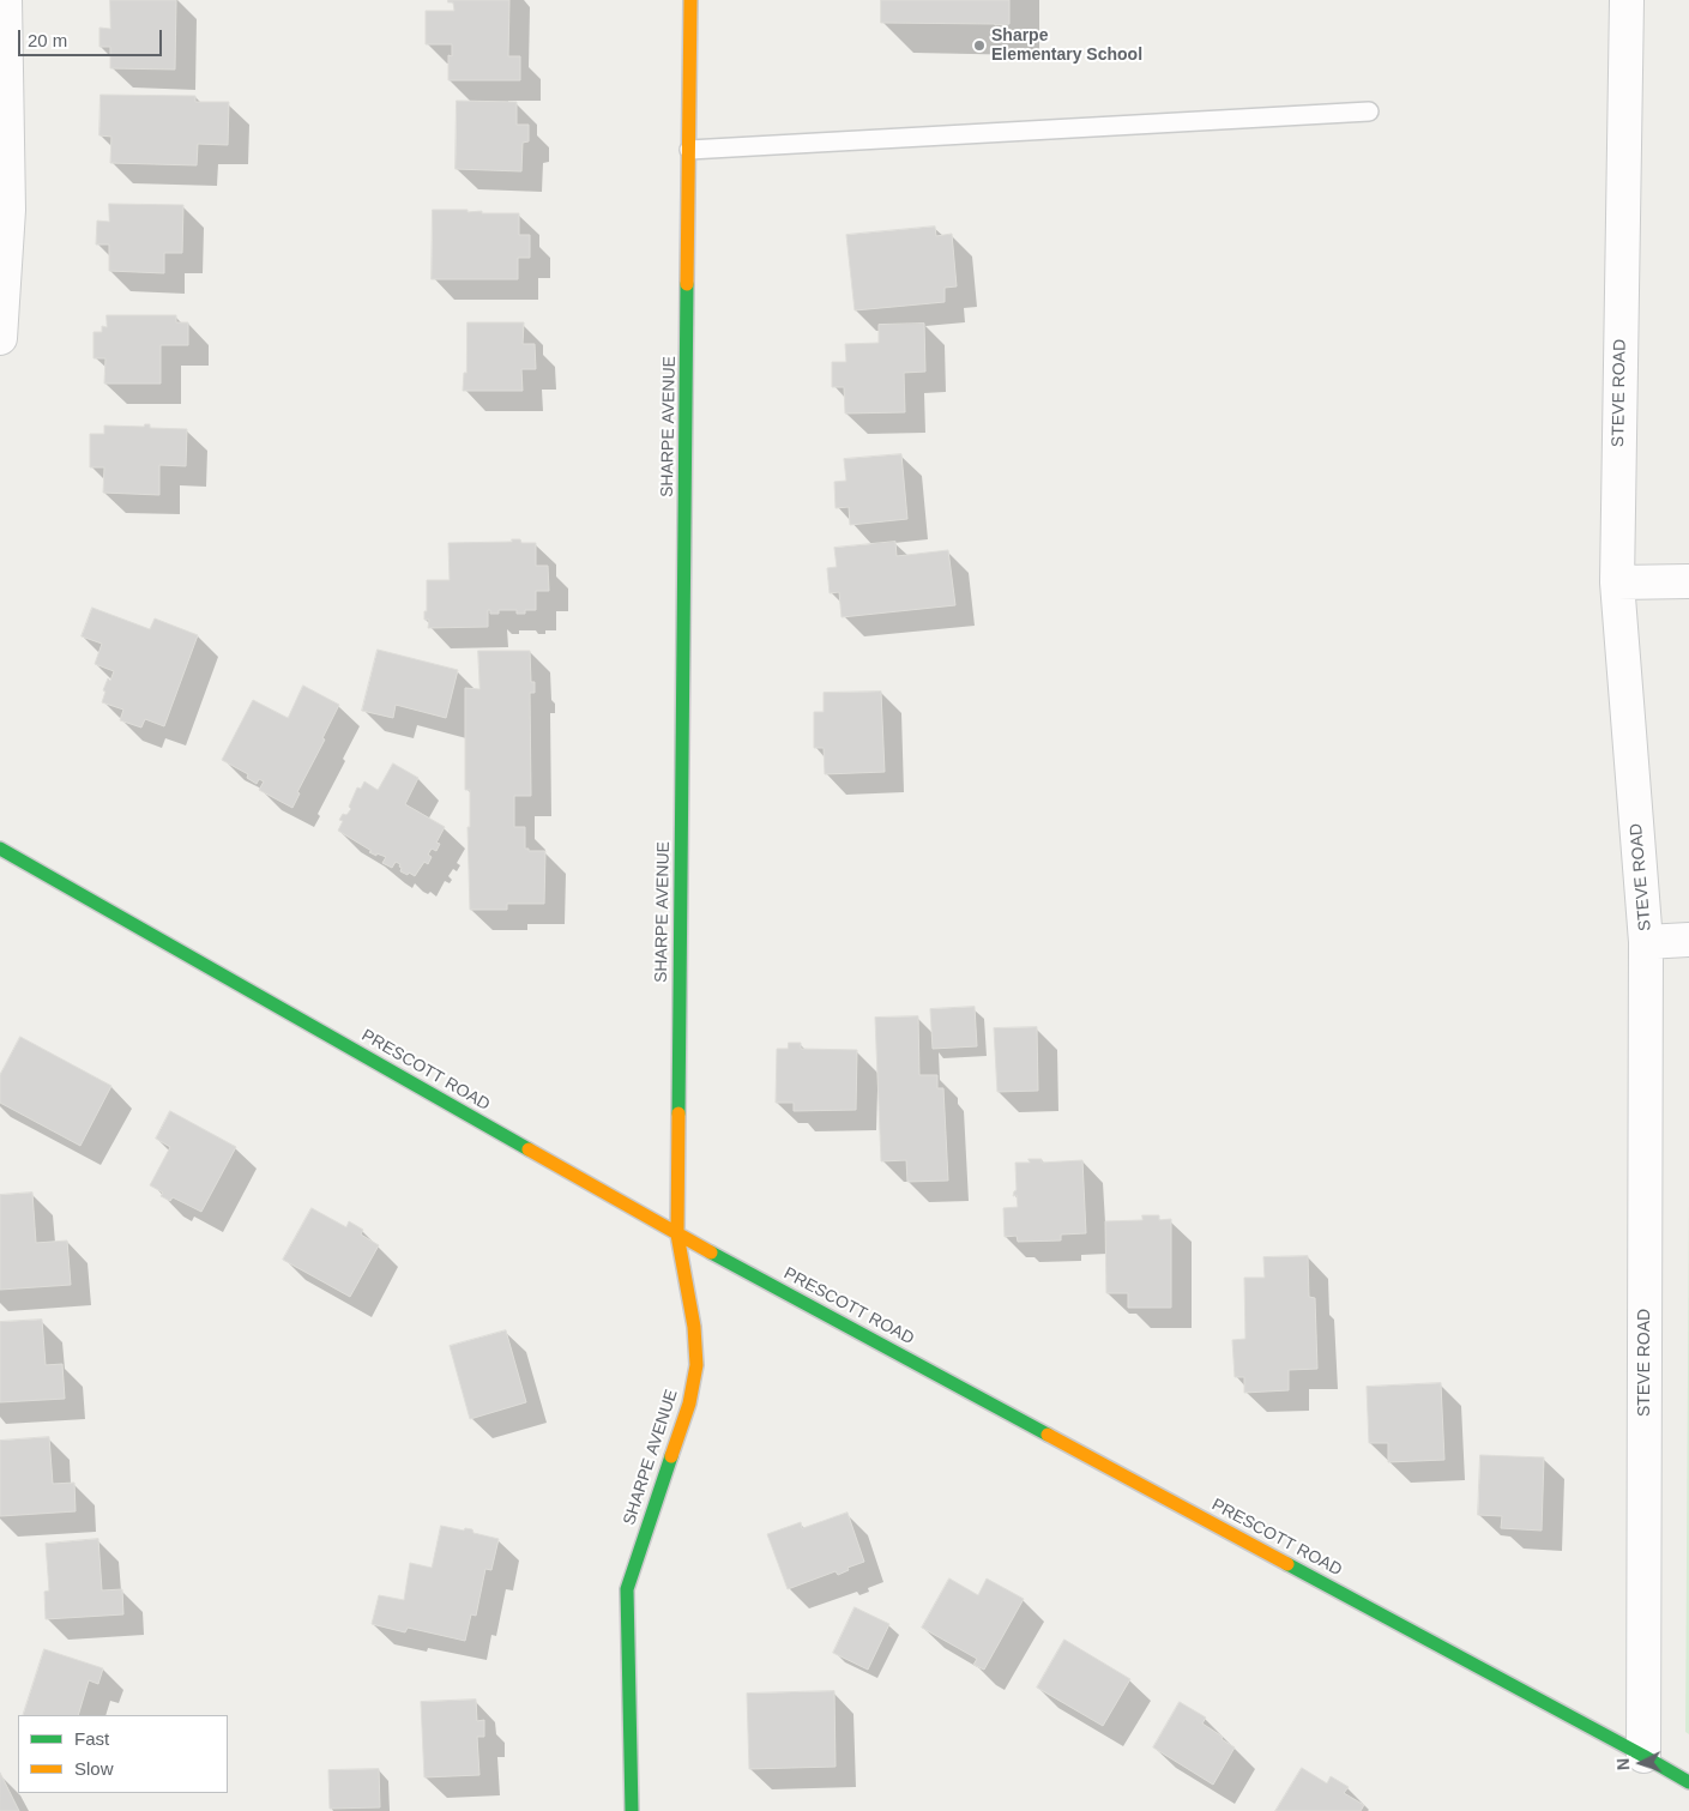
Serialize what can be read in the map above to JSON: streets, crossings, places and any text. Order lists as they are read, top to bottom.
{
  "streets": {
    "main road": ["SHARPE AVENUE", "PRESCOTT ROAD"],
    "street": ["STEVE ROAD"]
  },
  "crossings": [
    ["STEVE ROAD", "PRESCOTT ROAD"],
    ["SHARPE AVENUE", "PRESCOTT ROAD"]
  ],
  "places": ["Sharpe Elementary School"],
  "legend": ["Fast", "Slow"],
  "scale_bar": "20 m",
  "north": "left"
}
